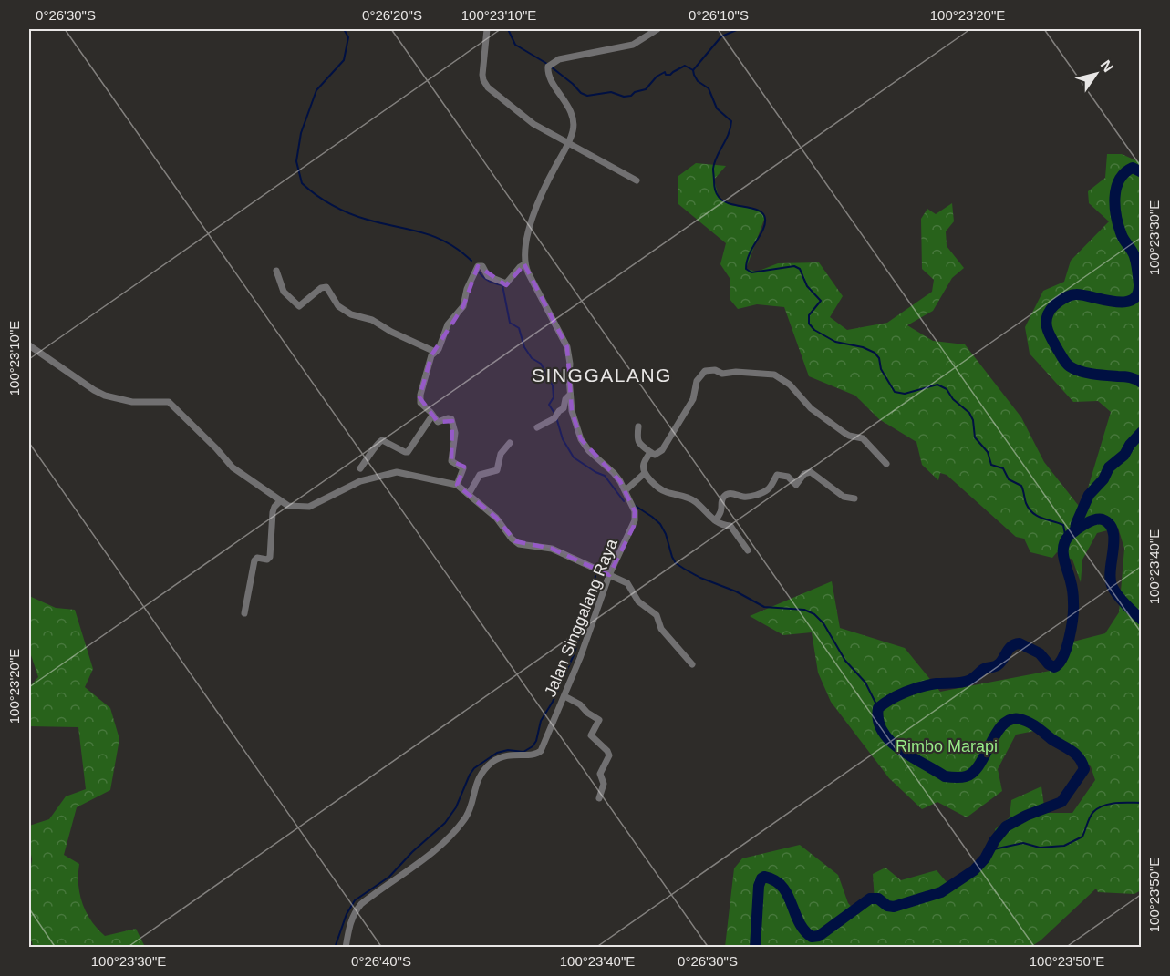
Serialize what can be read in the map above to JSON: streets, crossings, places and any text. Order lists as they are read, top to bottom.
{
  "streets": {
    "street": ["Jalan Singgalang Raya"]
  },
  "districts": ["SINGGALANG"],
  "parks": ["Rimbo Marapi"],
  "north": "top right",
  "coordinates": [
    "0°26'30\"S",
    "0°26'20\"S",
    "100°23'10\"E",
    "0°26'10\"S",
    "100°23'20\"E",
    "100°23'30\"E",
    "100°23'40\"E",
    "100°23'50\"E",
    "0°26'40\"S"
  ]
}
